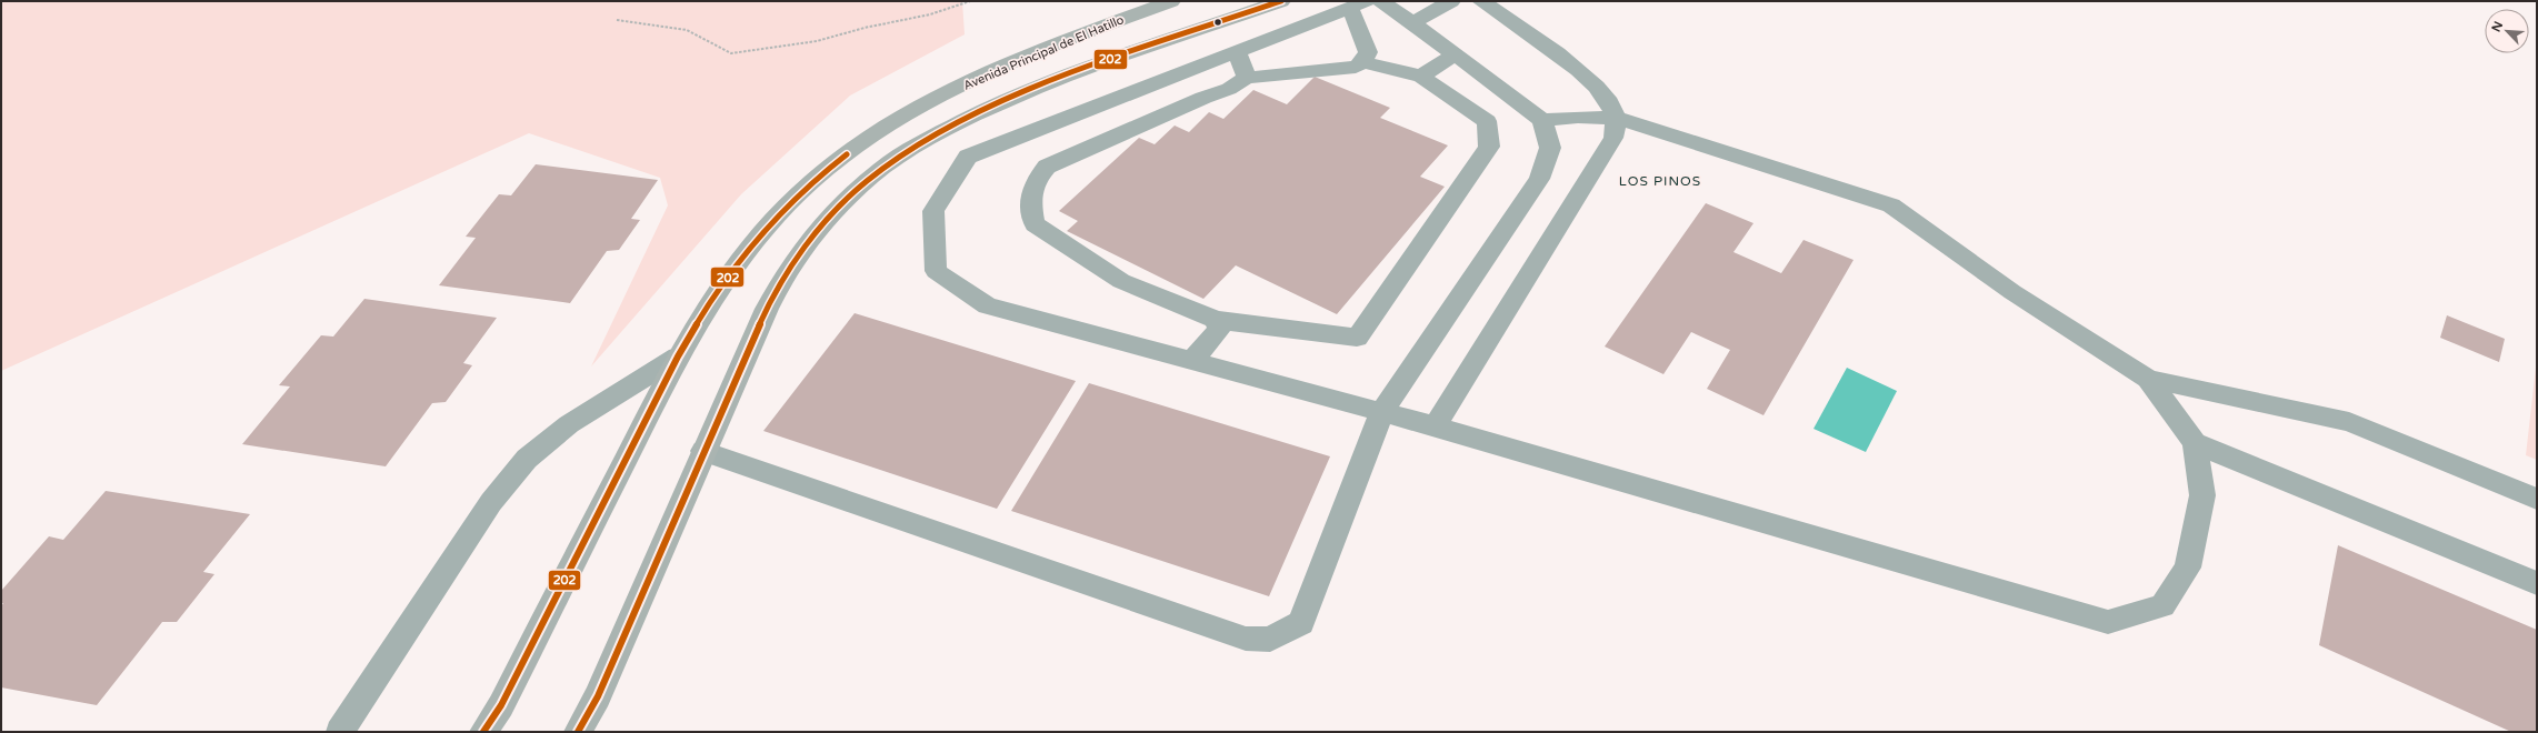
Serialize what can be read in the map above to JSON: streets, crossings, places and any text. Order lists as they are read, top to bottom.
{
  "streets": {
    "main road": ["Avenida Principal de El Hatillo"]
  },
  "districts": ["LOS PINOS"],
  "lines": ["transit line 202"],
  "north": "top left"
}
